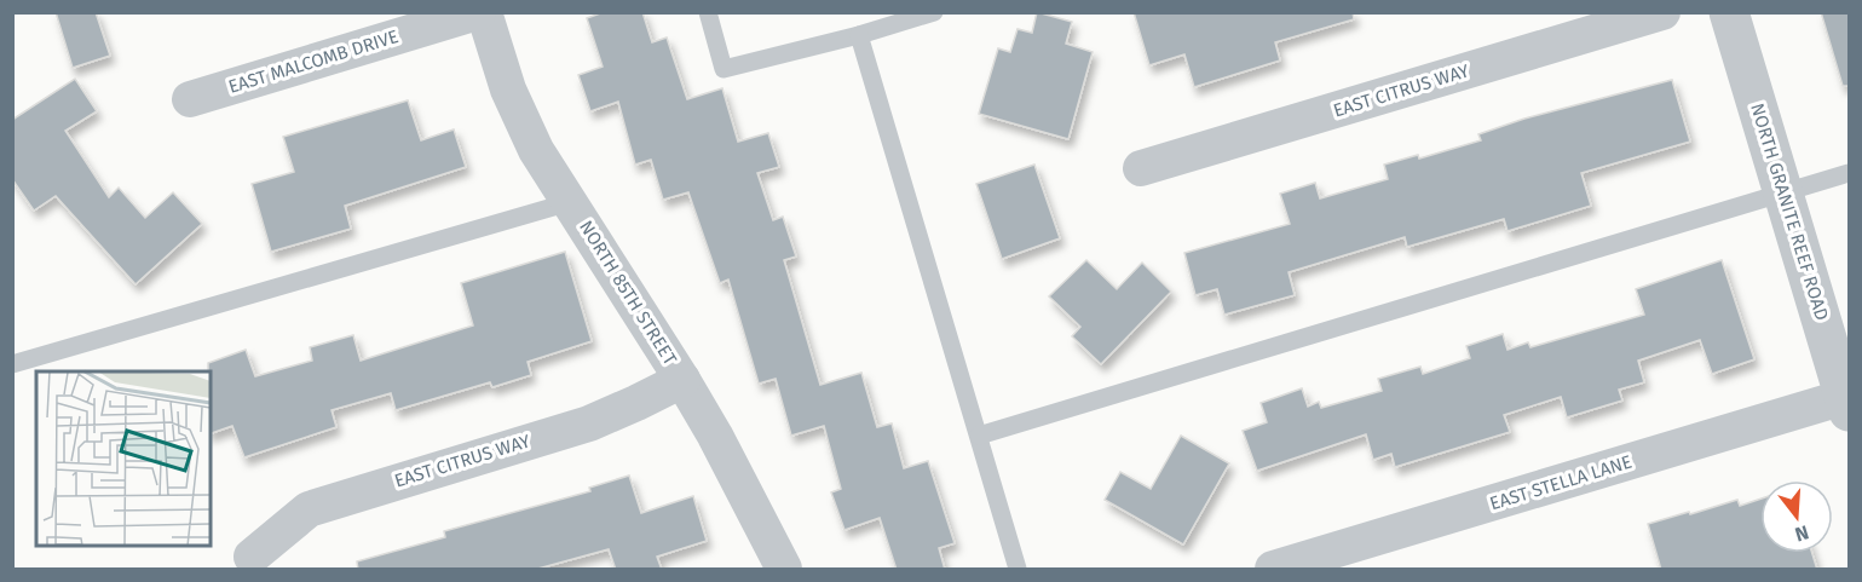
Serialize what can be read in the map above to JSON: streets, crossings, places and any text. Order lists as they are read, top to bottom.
{
  "streets": {
    "street": [
      "EAST MALCOMB DRIVE",
      "EAST CITRUS WAY",
      "NORTH GRANITE REEF ROAD",
      "NORTH 85TH STREET",
      "EAST STELLA LANE"
    ]
  },
  "crossings": [
    ["EAST CITRUS WAY", "NORTH 85TH STREET"],
    ["NORTH GRANITE REEF ROAD", "EAST STELLA LANE"]
  ],
  "north": "bottom"
}
